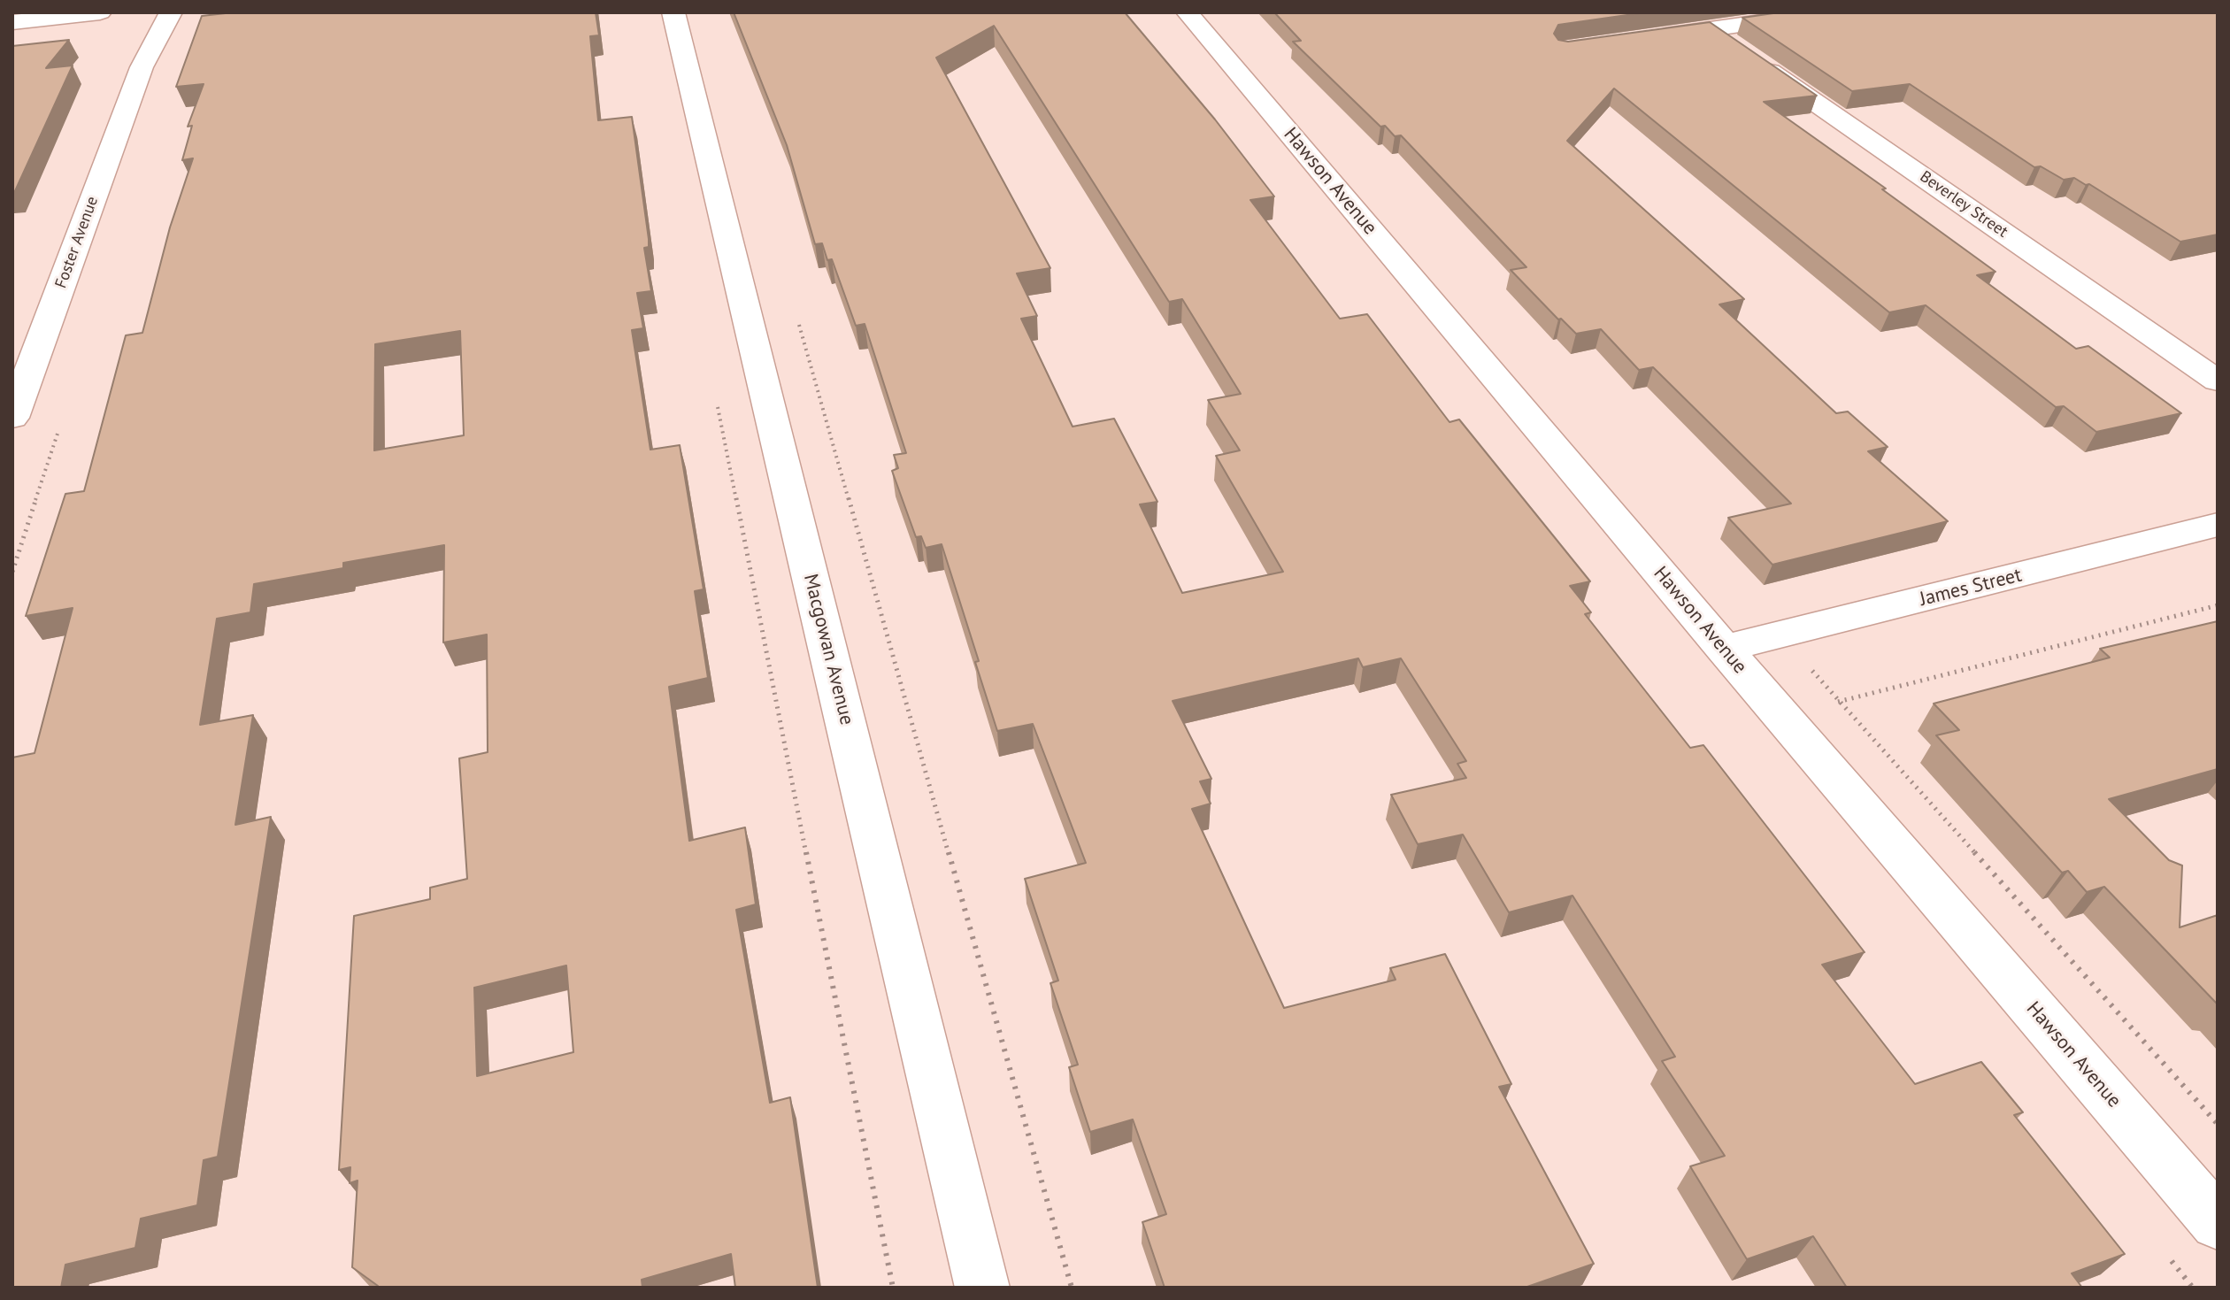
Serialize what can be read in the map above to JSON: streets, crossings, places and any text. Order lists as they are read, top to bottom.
{
  "streets": {
    "street": [
      "Hawson Avenue",
      "Beverley Street",
      "Foster Avenue",
      "James Street",
      "Macgowan Avenue"
    ]
  },
  "crossings": [
    ["Hawson Avenue", "James Street"]
  ]
}
